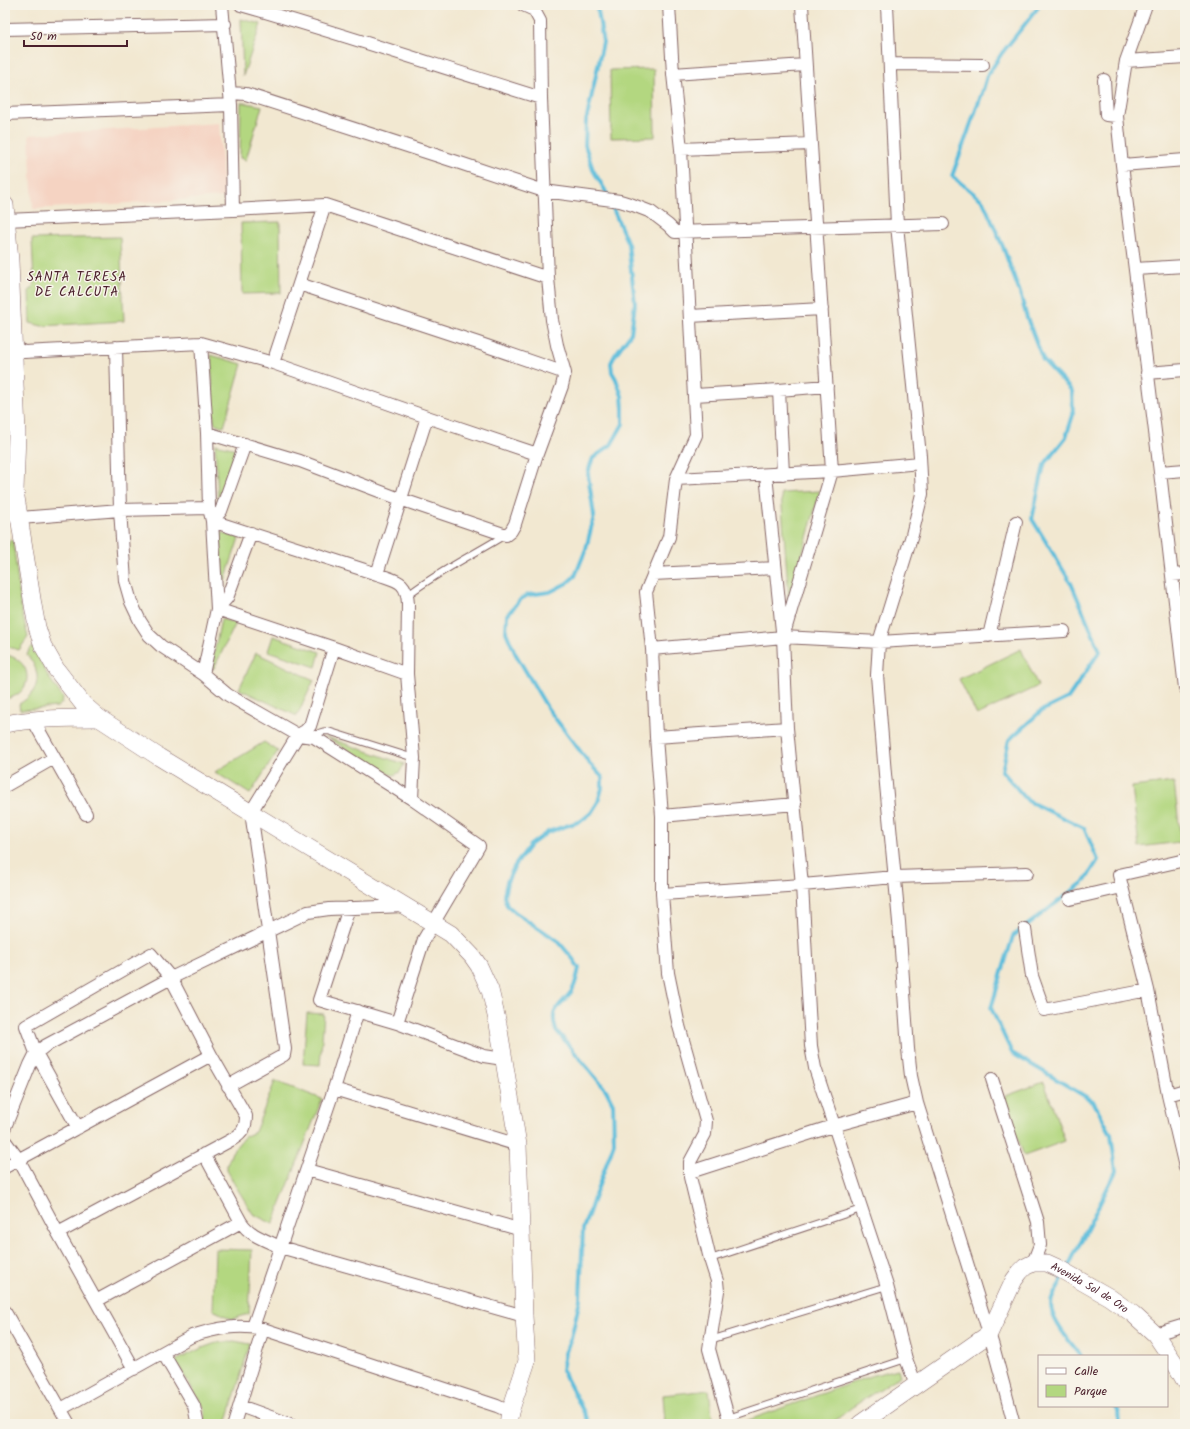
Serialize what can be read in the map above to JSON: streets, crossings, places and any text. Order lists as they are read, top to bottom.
{
  "streets": {
    "street": ["Avenida Sol de Oro"]
  },
  "districts": ["SANTA TERESA DE CALCUTA"],
  "legend": ["Calle", "Parque"],
  "scale_bar": "50 m"
}
